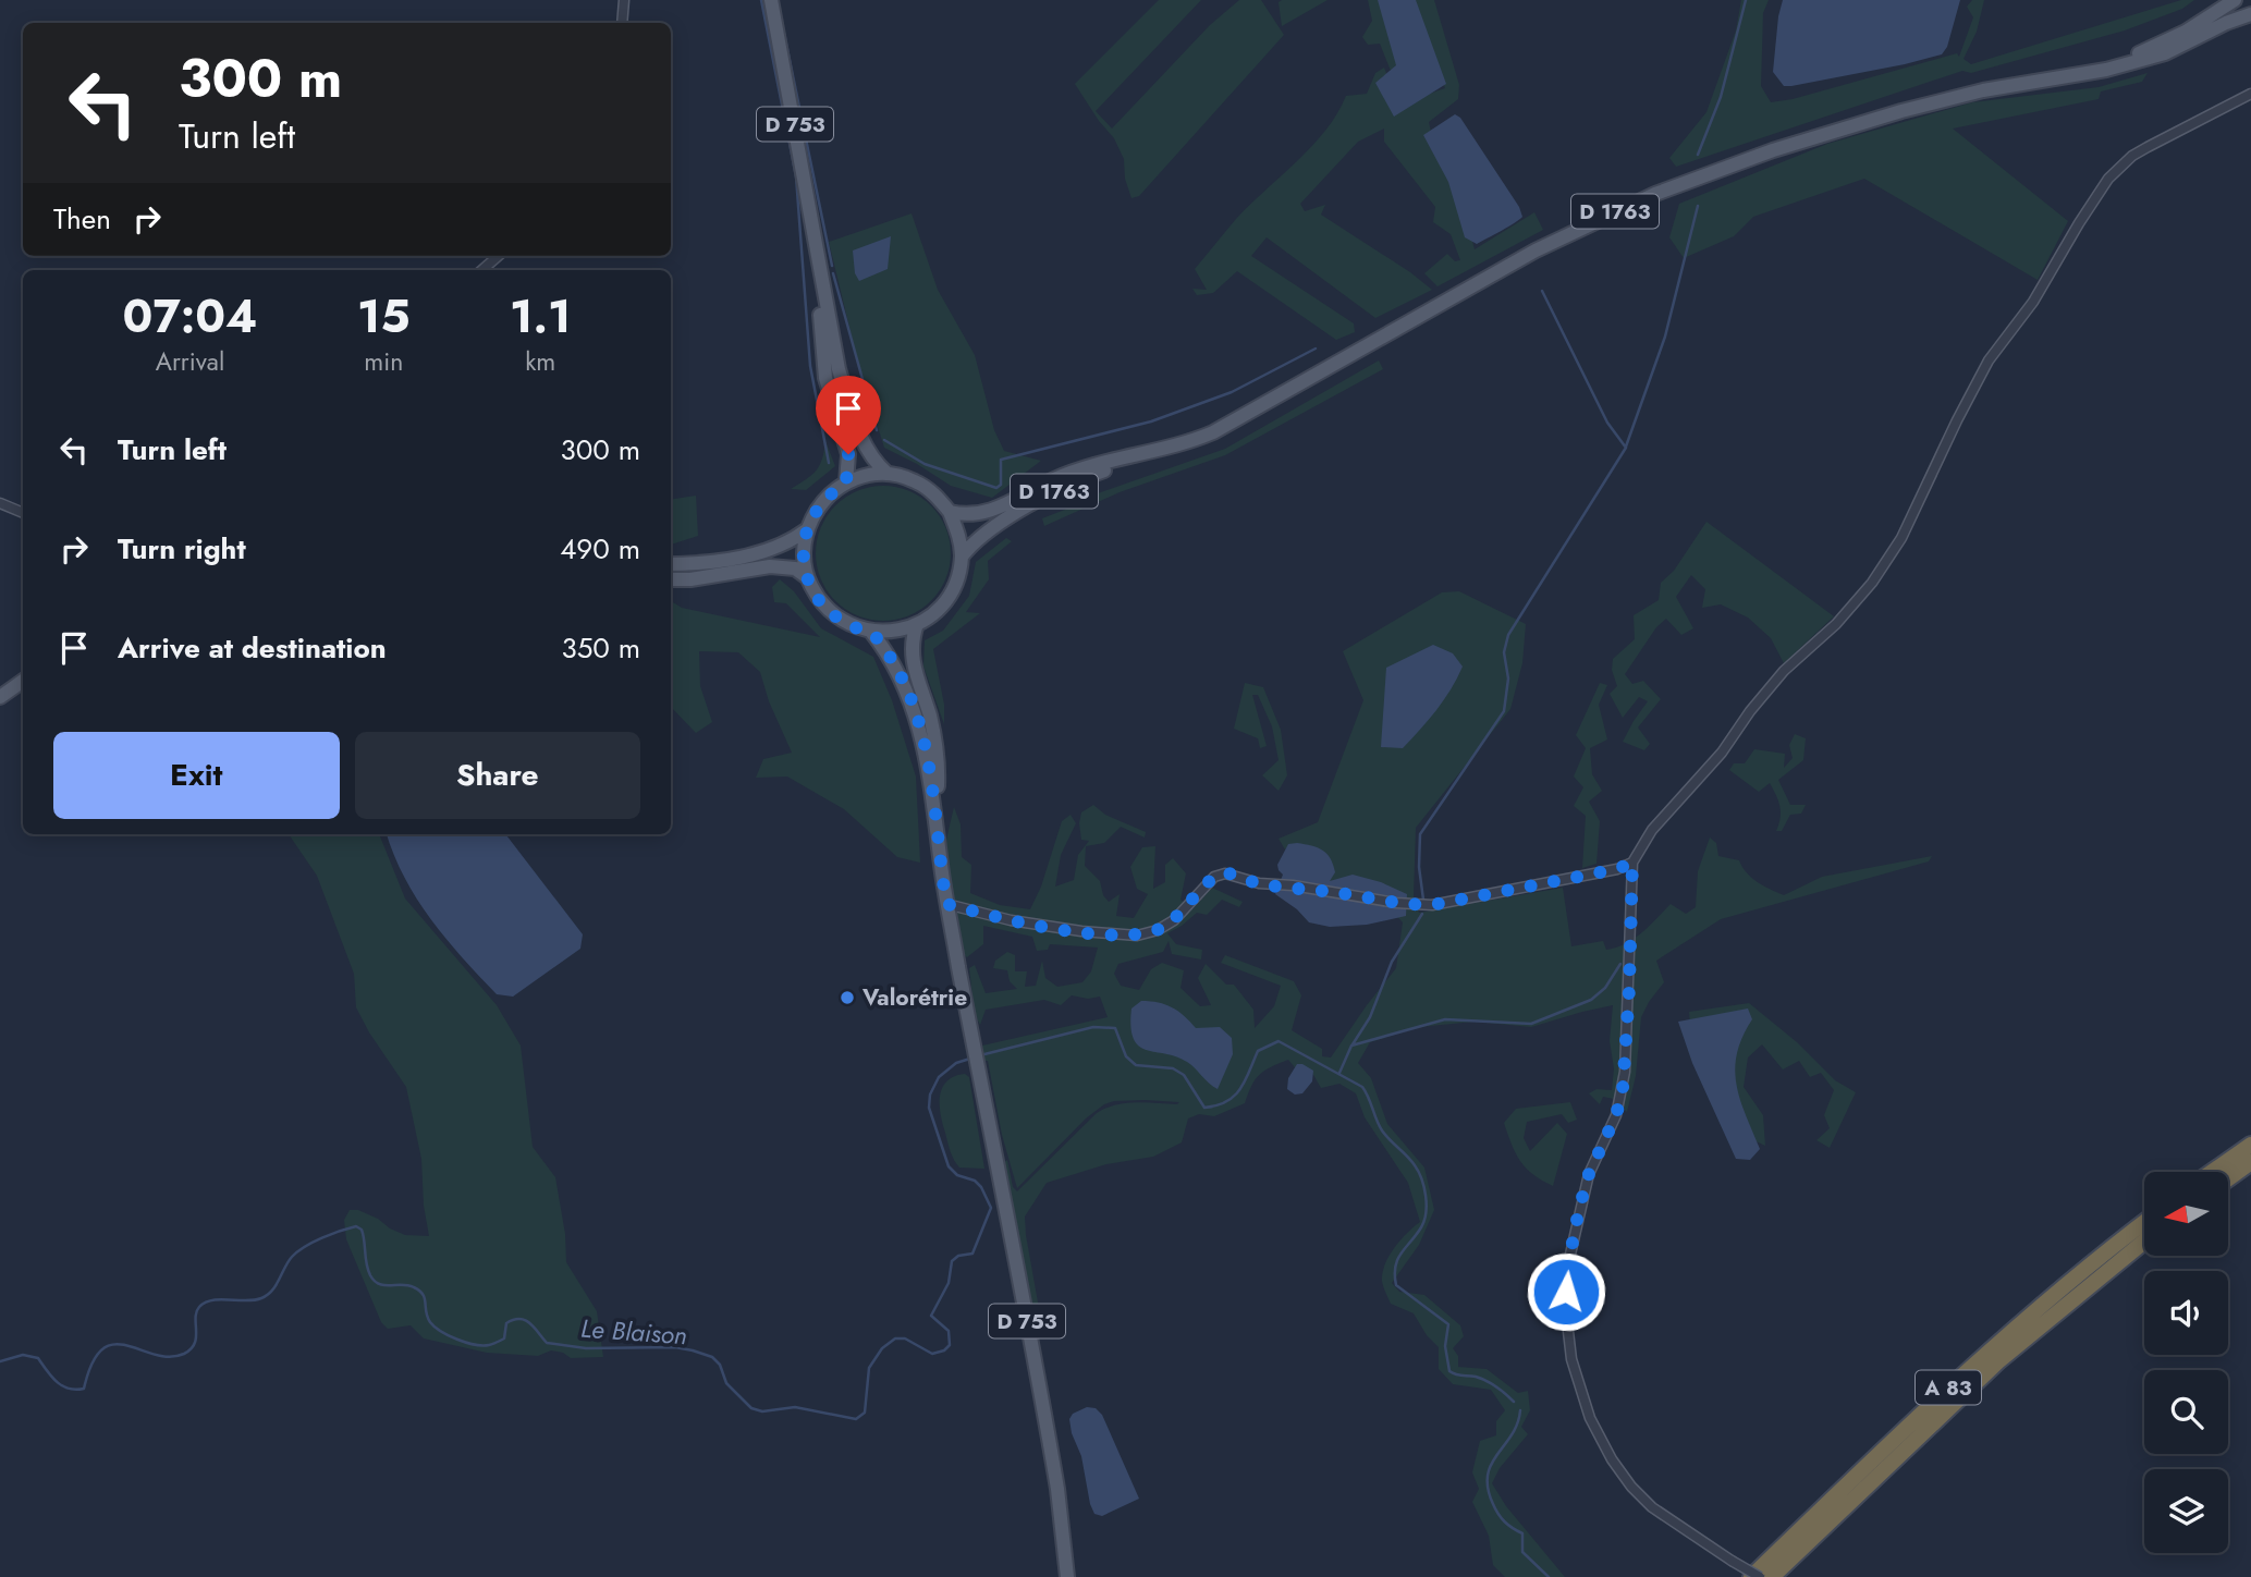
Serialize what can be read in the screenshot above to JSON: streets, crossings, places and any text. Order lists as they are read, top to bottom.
{
  "streets": {
    "highway": ["A 83"],
    "main road": ["D 753", "D 1763"]
  },
  "crossings": [
    ["D 753", "D 1763"]
  ],
  "water": ["Le Blaison"],
  "places": ["Valorétrie"],
  "north": "left",
  "page": {
    "turn": ["300 m", "Turn left"],
    "then": "Then",
    "eta": [
      "07:04",
      "Arrival",
      "15",
      "min",
      "1.1",
      "km"
    ],
    "list": [
      {
        "name": "Turn left",
        "value": "300 m"
      },
      {
        "name": "Turn right",
        "value": "490 m"
      },
      {
        "name": "Arrive at destination",
        "value": "350 m"
      }
    ],
    "buttons": ["Exit", "Share"]
  }
}
